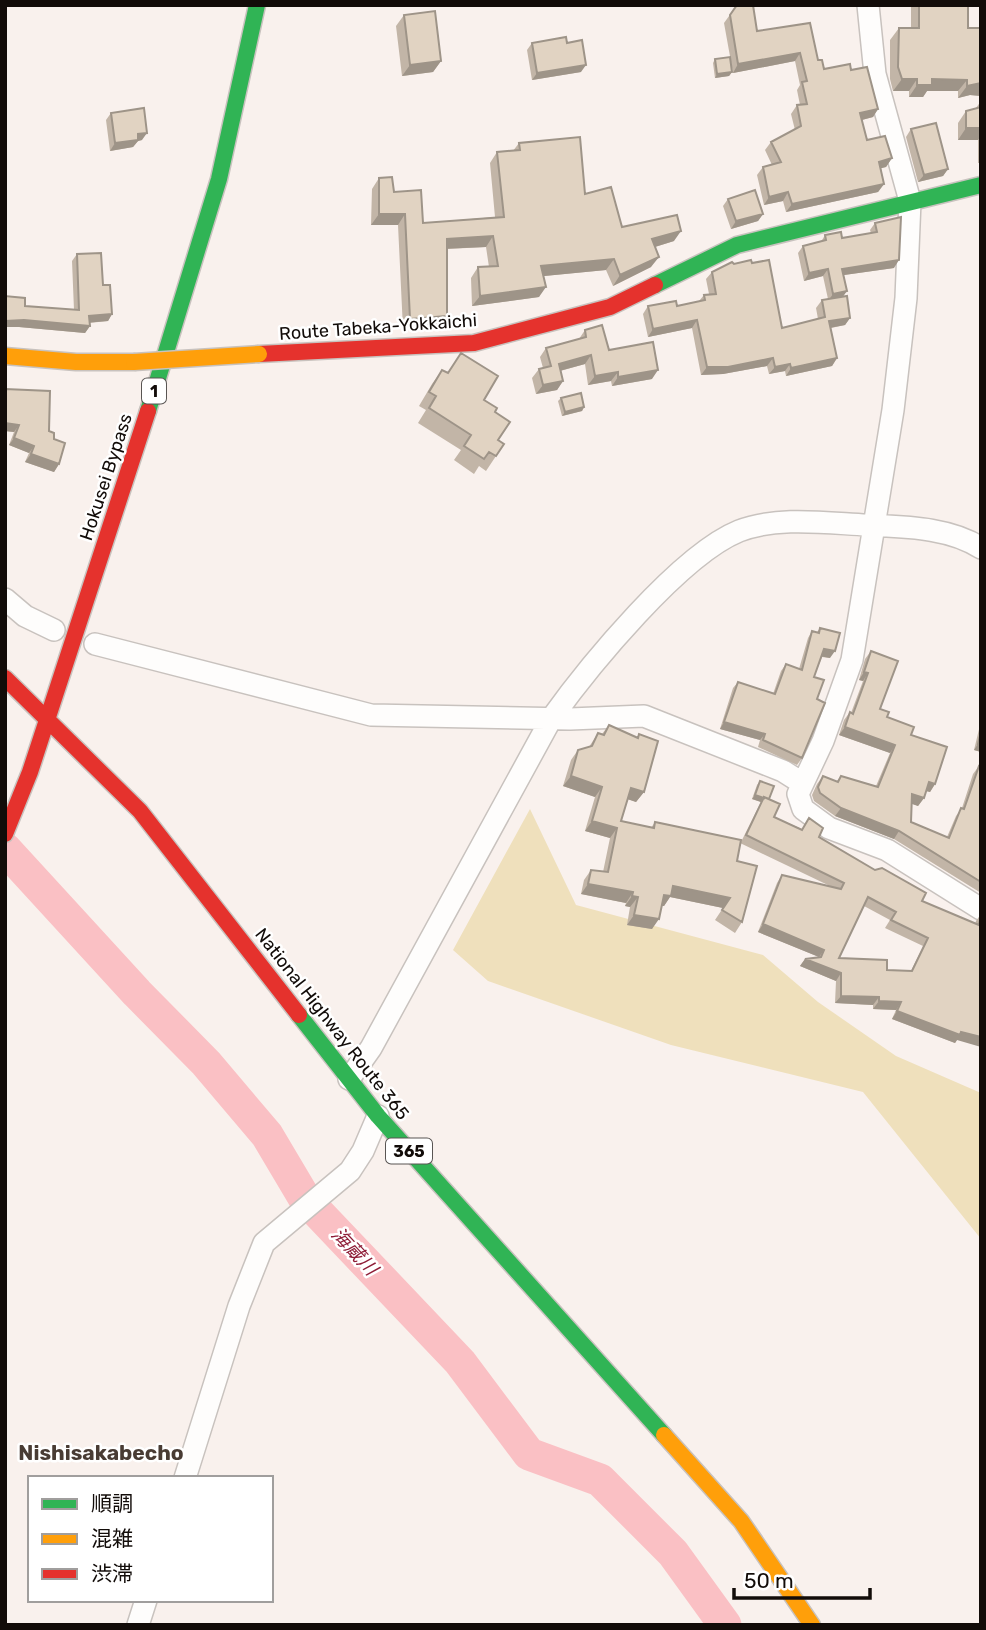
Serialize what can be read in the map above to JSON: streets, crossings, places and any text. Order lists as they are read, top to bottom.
{
  "streets": {
    "main road": [
      "Route Tabeka-Yokkaichi",
      "1",
      "Hokusei Bypass",
      "National Highway Route 365",
      "365"
    ]
  },
  "crossings": [
    ["Hokusei Bypass", "National Highway Route 365"]
  ],
  "districts": ["Nishisakabecho"],
  "water": ["海蔵川"],
  "legend": ["順調", "混雑", "渋滞"],
  "scale_bar": "50 m"
}
